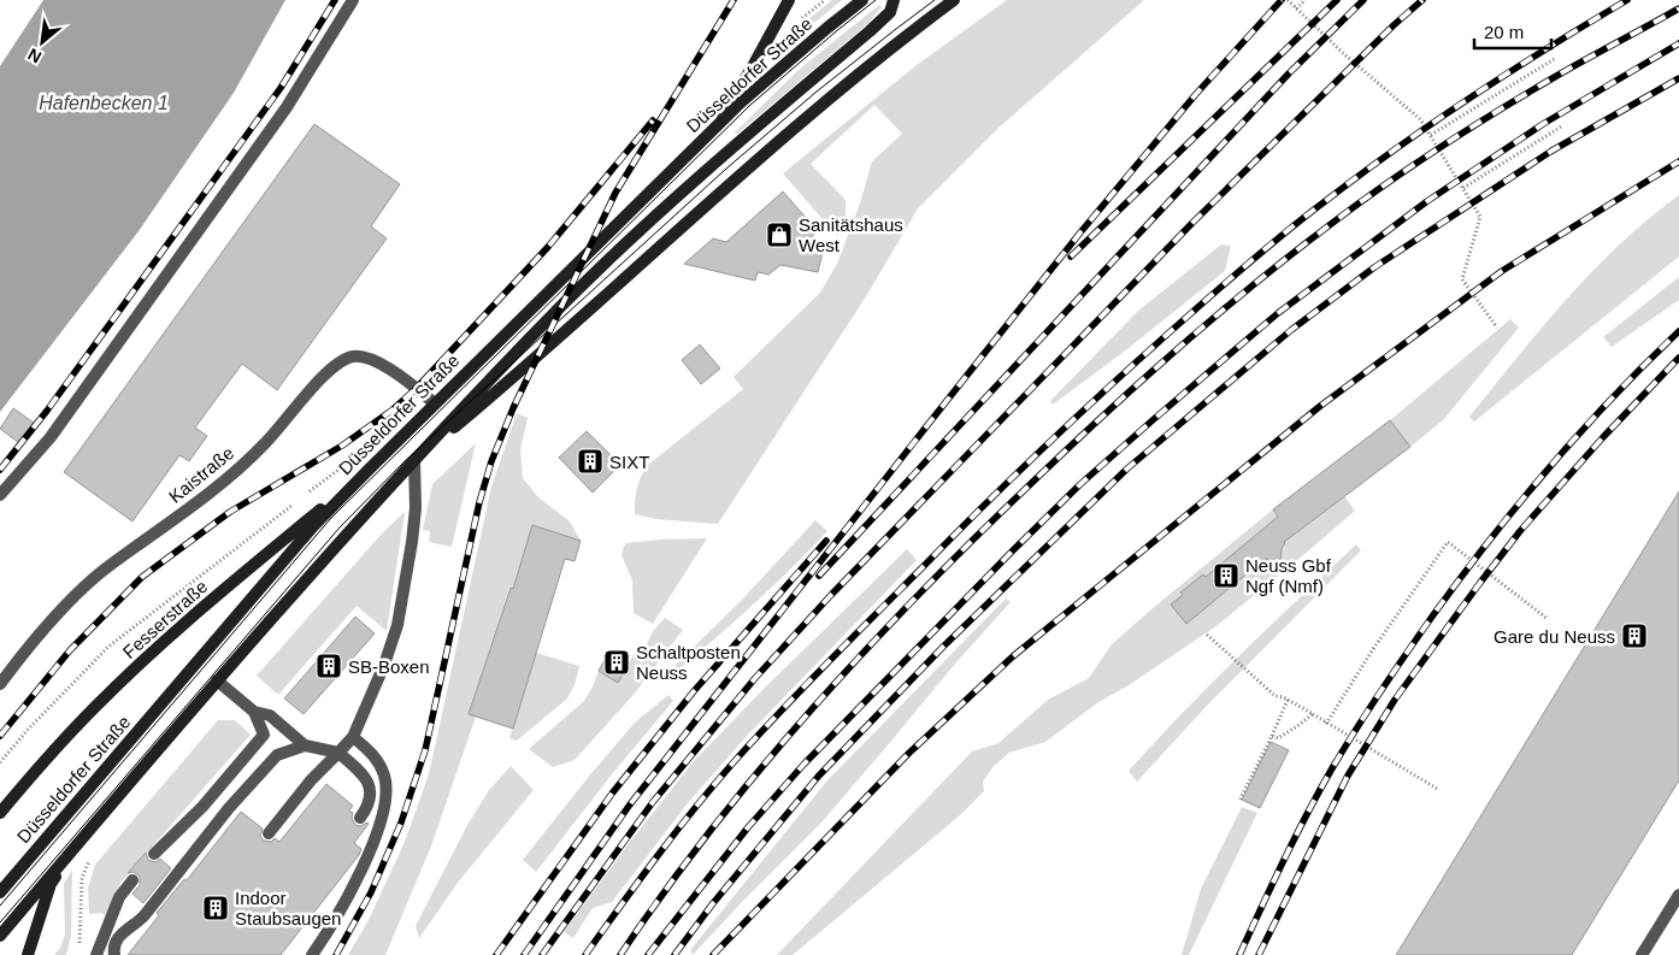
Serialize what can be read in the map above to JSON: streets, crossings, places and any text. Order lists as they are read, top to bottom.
{
  "streets": {
    "main road": ["Düsseldorfer Straße", "Fesserstraße"],
    "street": ["Kaistraße"]
  },
  "crossings": [
    ["Düsseldorfer Straße", "Kaistraße"],
    ["Düsseldorfer Straße", "Fesserstraße"]
  ],
  "water": ["Hafenbecken 1"],
  "places": {
    "shop": ["Sanitätshaus West"],
    "building": [
      "SIXT",
      "Neuss Gbf Ngf (Nmf)",
      "Gare du Neuss",
      "Schaltposten Neuss",
      "SB-Boxen",
      "Indoor Staubsaugen"
    ]
  },
  "scale_bar": "20 m",
  "north": "bottom left"
}
